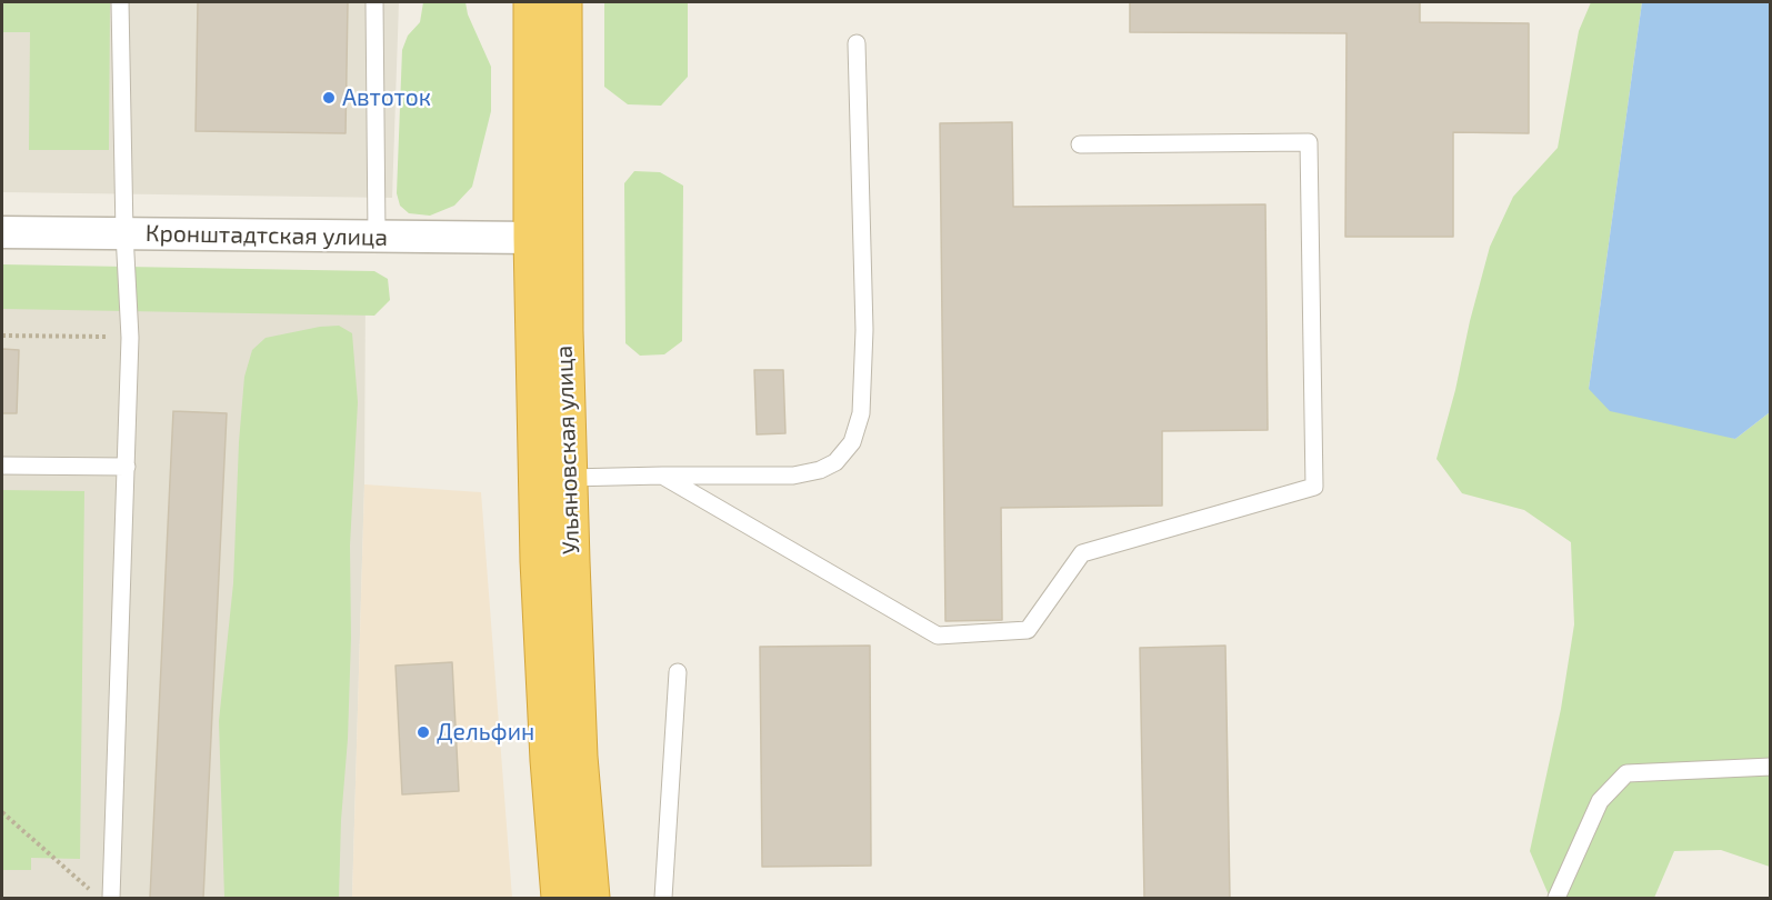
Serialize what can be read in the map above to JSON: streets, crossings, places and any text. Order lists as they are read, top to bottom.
{
  "streets": {
    "highway": ["Ульяновская улица"],
    "street": ["Кронштадтская улица"]
  },
  "crossings": [
    ["Кронштадтская улица", "Ульяновская улица"]
  ],
  "places": ["Автоток", "Дельфин"]
}
